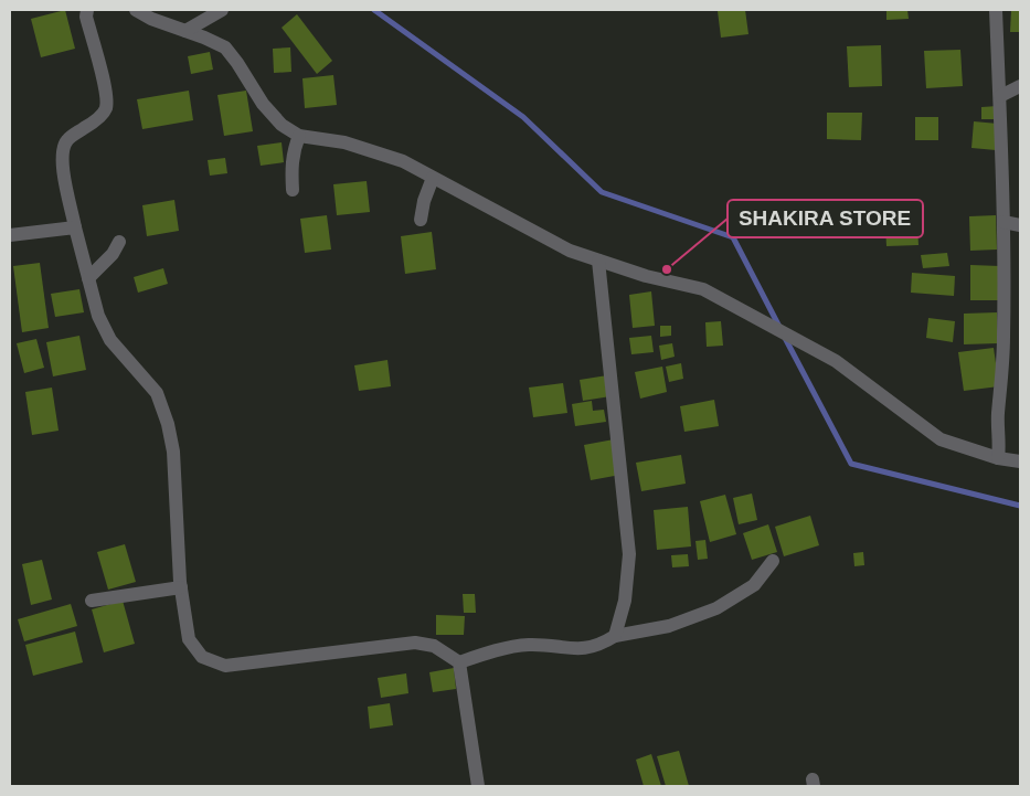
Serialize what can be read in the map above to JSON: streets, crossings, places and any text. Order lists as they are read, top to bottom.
{
  "places": ["SHAKIRA STORE"]
}
